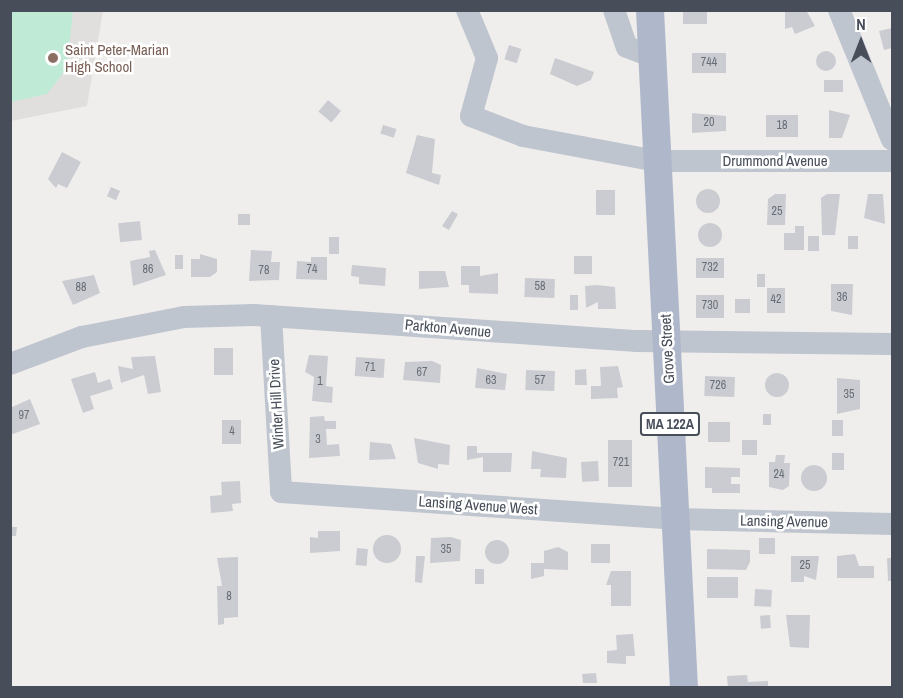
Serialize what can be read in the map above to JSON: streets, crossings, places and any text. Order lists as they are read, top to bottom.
{
  "streets": {
    "main road": ["Grove Street", "MA 122A"],
    "street": [
      "Drummond Avenue",
      "Parkton Avenue",
      "Winter Hill Drive",
      "Lansing Avenue West",
      "Lansing Avenue"
    ]
  },
  "crossings": [
    ["Drummond Avenue", "Grove Street"],
    ["Parkton Avenue", "Grove Street"],
    ["Parkton Avenue", "Winter Hill Drive"],
    ["Grove Street", "Lansing Avenue West"],
    ["Grove Street", "Lansing Avenue"],
    ["Winter Hill Drive", "Lansing Avenue West"],
    ["Lansing Avenue West", "Lansing Avenue"]
  ],
  "places": ["Saint Peter-Marian High School"],
  "house_numbers": [
    "744",
    "20",
    "18",
    "25",
    "732",
    "86",
    "74",
    "78",
    "58",
    "88",
    "36",
    "42",
    "730",
    "71",
    "67",
    "63",
    "57",
    "1",
    "726",
    "35",
    "97",
    "4",
    "3",
    "721",
    "24",
    "35",
    "25",
    "8"
  ],
  "north": "top"
}
